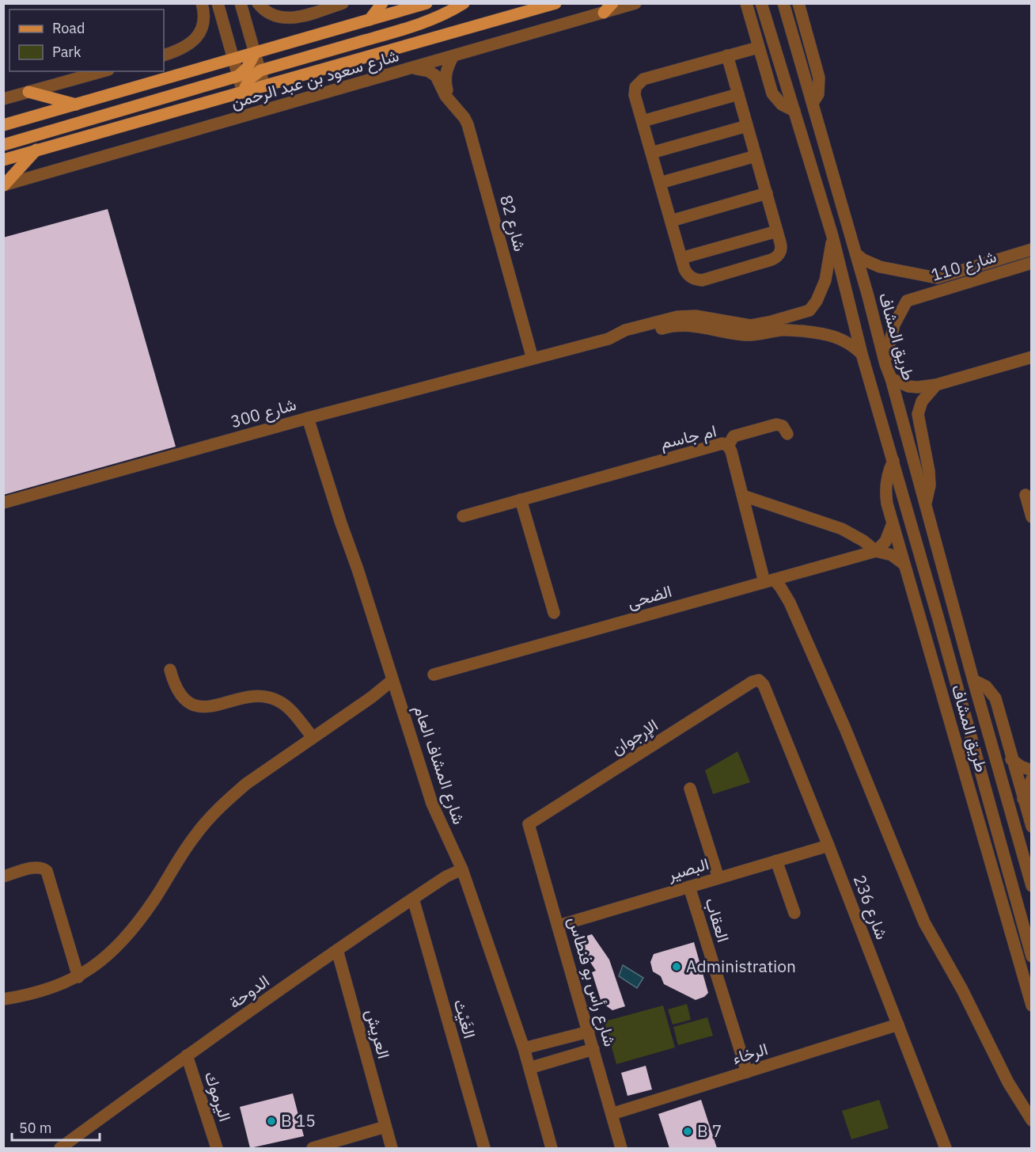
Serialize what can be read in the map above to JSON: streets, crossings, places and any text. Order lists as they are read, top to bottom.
{
  "streets": {
    "main road": ["شارع سعود بن عبد الرحمن"],
    "street": [
      "شارع 82",
      "شارع 110",
      "طريق المشاف",
      "شارع 300",
      "ام جاسم",
      "الضحى",
      "الإرجوان",
      "شارع المشاف العام",
      "البصير",
      "شارع 236",
      "العقاب",
      "شارع رأس بو فنطاس",
      "الدوحة",
      "الغَيْث",
      "العريش",
      "الرخاء",
      "اليرموك"
    ]
  },
  "crossings": [
    ["شارع سعود بن عبد الرحمن", "شارع 82"],
    ["شارع 82", "شارع 300"],
    ["شارع 110", "طريق المشاف"],
    ["شارع 300", "شارع المشاف العام"],
    ["ام جاسم", "الضحى"],
    ["الإرجوان", "شارع 236"],
    ["الإرجوان", "شارع رأس بو فنطاس"],
    ["شارع المشاف العام", "الدوحة"],
    ["البصير", "شارع 236"],
    ["البصير", "العقاب"],
    ["البصير", "شارع رأس بو فنطاس"],
    ["شارع 236", "الرخاء"],
    ["العقاب", "الرخاء"],
    ["شارع رأس بو فنطاس", "الرخاء"],
    ["الدوحة", "الغَيْث"],
    ["الدوحة", "العريش"],
    ["الدوحة", "اليرموك"]
  ],
  "places": ["Administration", "B 15", "B 7"],
  "legend": ["Road", "Park"],
  "scale_bar": "50 m"
}
